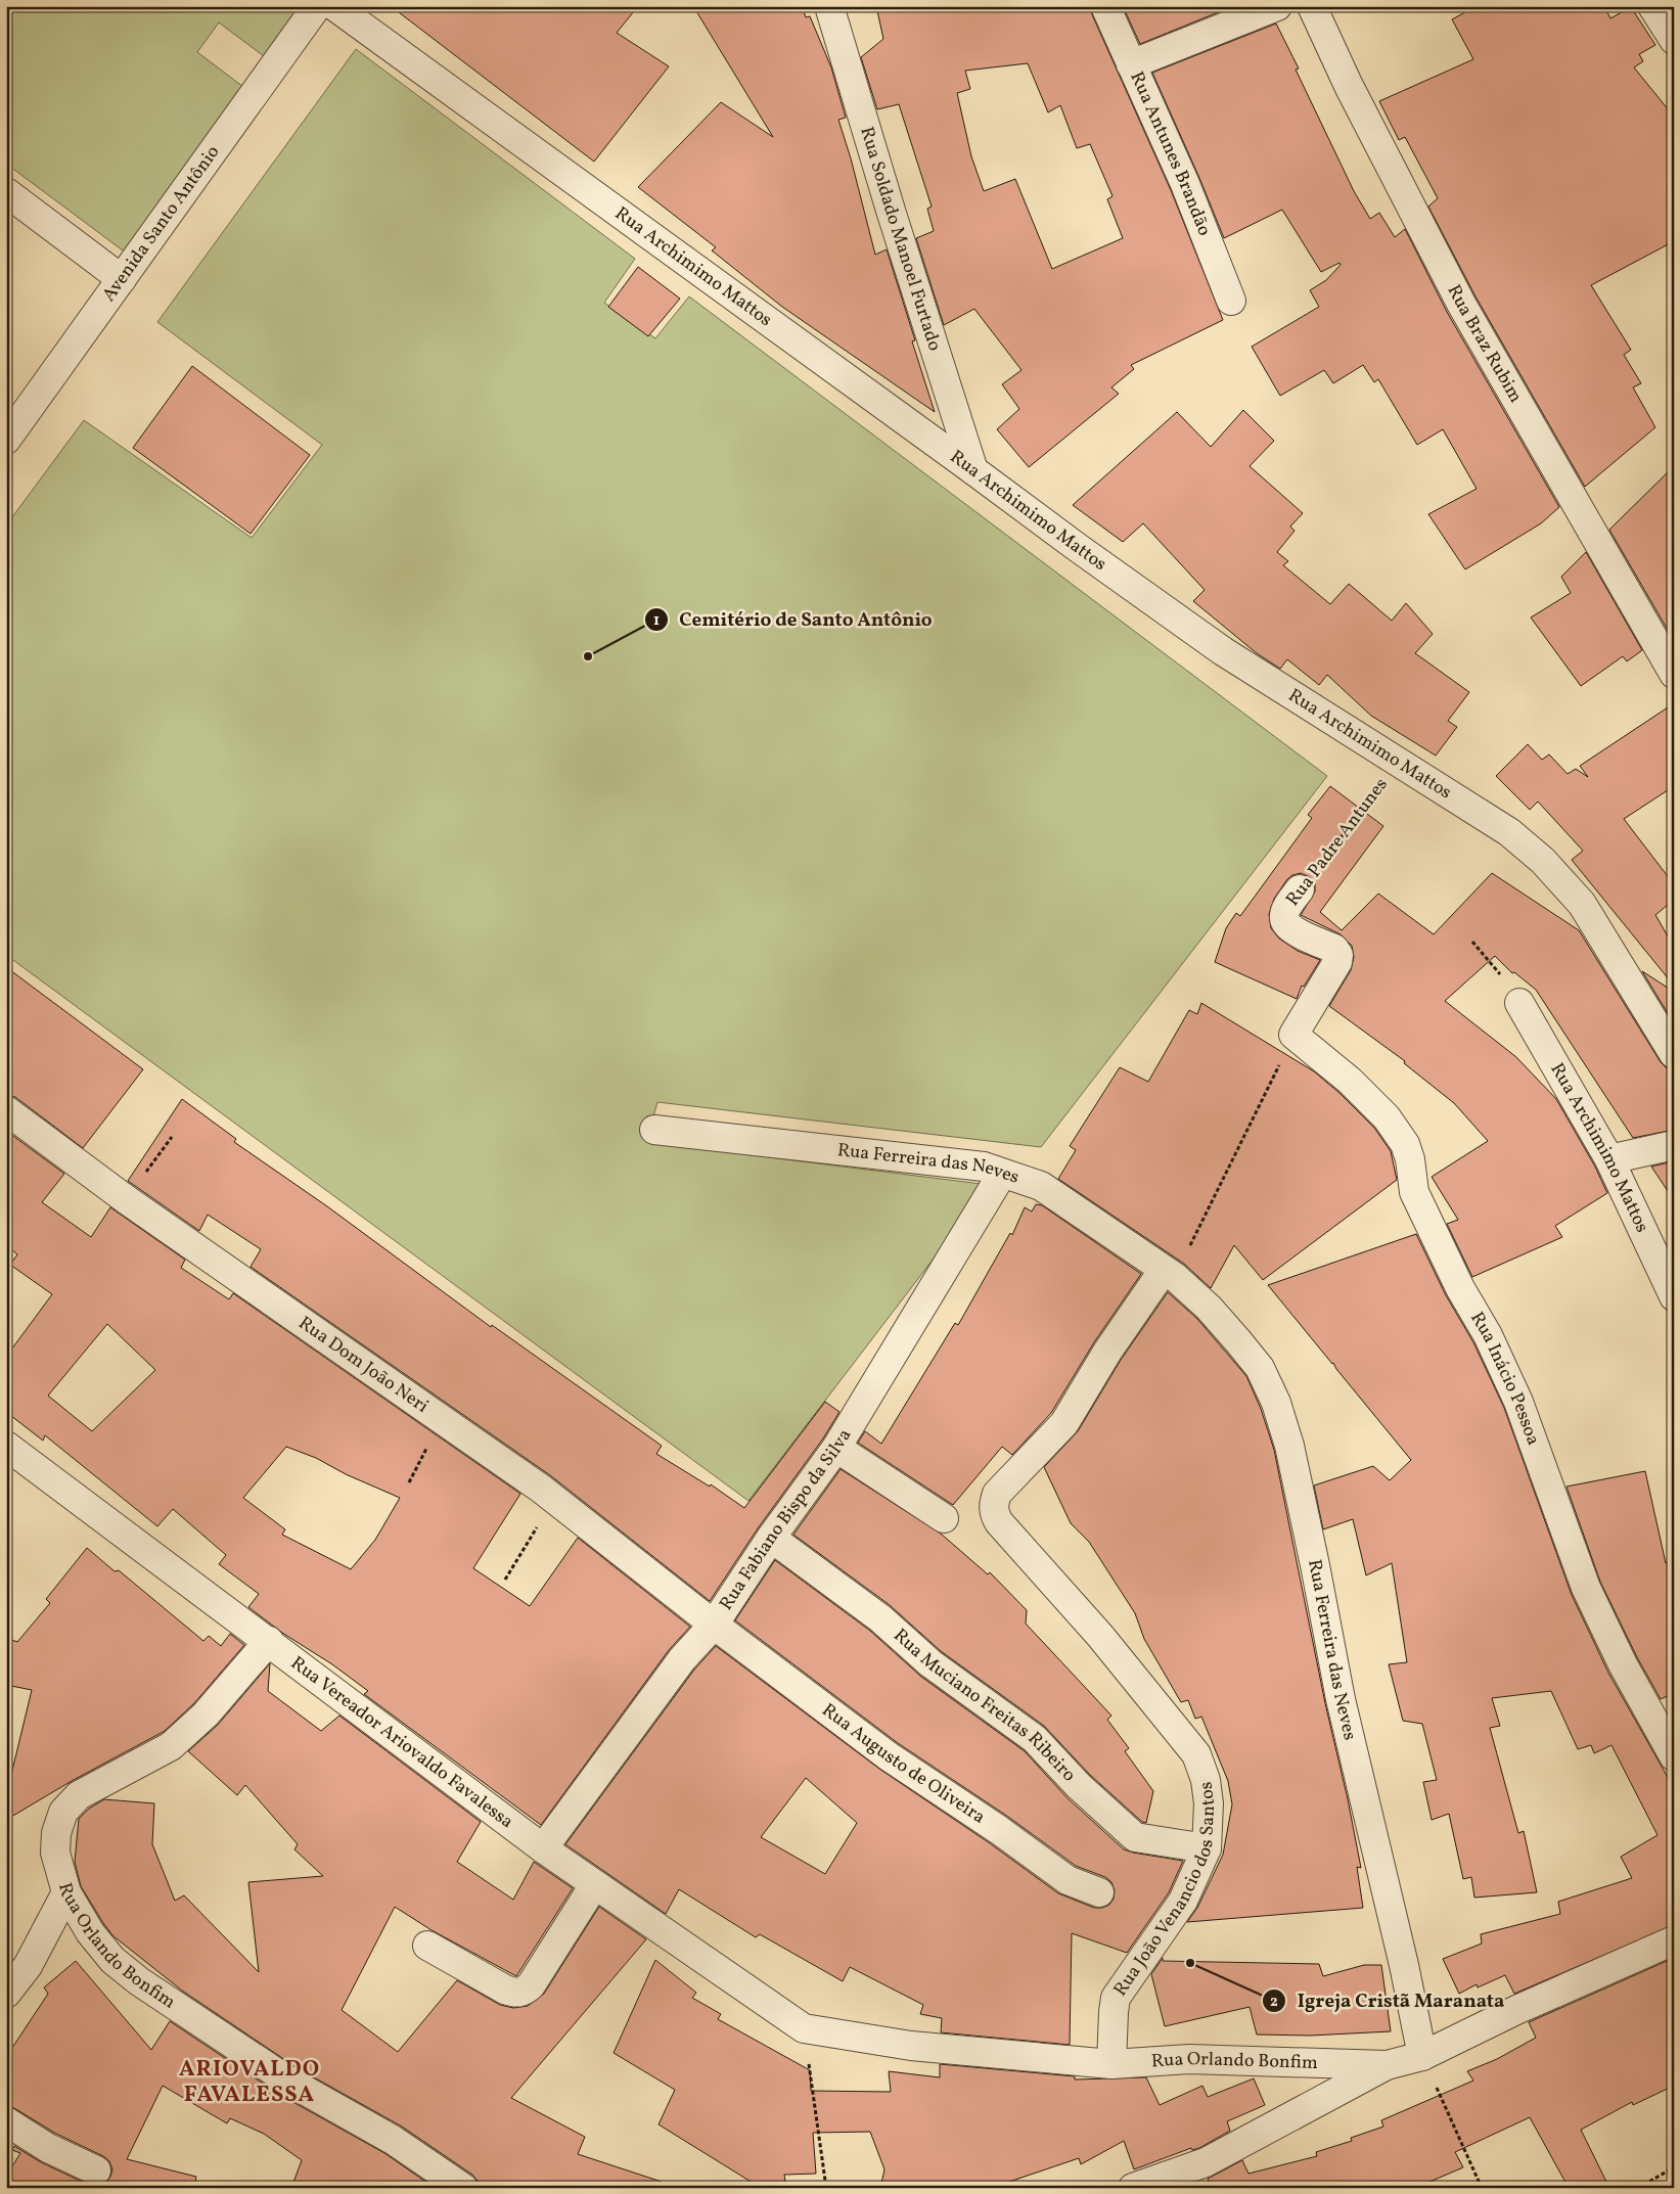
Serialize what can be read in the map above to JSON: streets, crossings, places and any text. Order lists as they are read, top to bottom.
{
  "streets": {
    "street": [
      "Rua Antunes Brandão",
      "Avenida Santo Antônio",
      "Rua Soldado Manoel Furtado",
      "Rua Archimimo Mattos",
      "Rua Braz Rubim",
      "Rua Padre Antunes",
      "Rua Ferreira das Neves",
      "Rua Dom João Neri",
      "Rua Inácio Pessoa",
      "Rua Fabiano Bispo da Silva",
      "Rua Muciano Freitas Ribeiro",
      "Rua Vereador Ariovaldo Favalessa",
      "Rua Augusto de Oliveira",
      "Rua João Venancio dos Santos",
      "Rua Orlando Bonfim"
    ]
  },
  "crossings": [
    ["Rua Soldado Manoel Furtado", "Rua Archimimo Mattos"],
    ["Rua Archimimo Mattos", "Rua Padre Antunes"],
    ["Rua Padre Antunes", "Rua Inácio Pessoa"],
    ["Rua Ferreira das Neves", "Rua Fabiano Bispo da Silva"],
    ["Rua Ferreira das Neves", "Rua João Venancio dos Santos"],
    ["Rua Dom João Neri", "Rua Fabiano Bispo da Silva"],
    ["Rua Dom João Neri", "Rua Augusto de Oliveira"],
    ["Rua Fabiano Bispo da Silva", "Rua Muciano Freitas Ribeiro"],
    ["Rua Fabiano Bispo da Silva", "Rua Vereador Ariovaldo Favalessa"],
    ["Rua Fabiano Bispo da Silva", "Rua Augusto de Oliveira"],
    ["Rua Muciano Freitas Ribeiro", "Rua João Venancio dos Santos"],
    ["Rua Vereador Ariovaldo Favalessa", "Rua Orlando Bonfim"],
    ["Rua João Venancio dos Santos", "Rua Orlando Bonfim"]
  ],
  "districts": ["ARIOVALDO FAVALESSA"],
  "places": ["Cemitério de Santo Antônio", "Igreja Cristã Maranata"]
}
